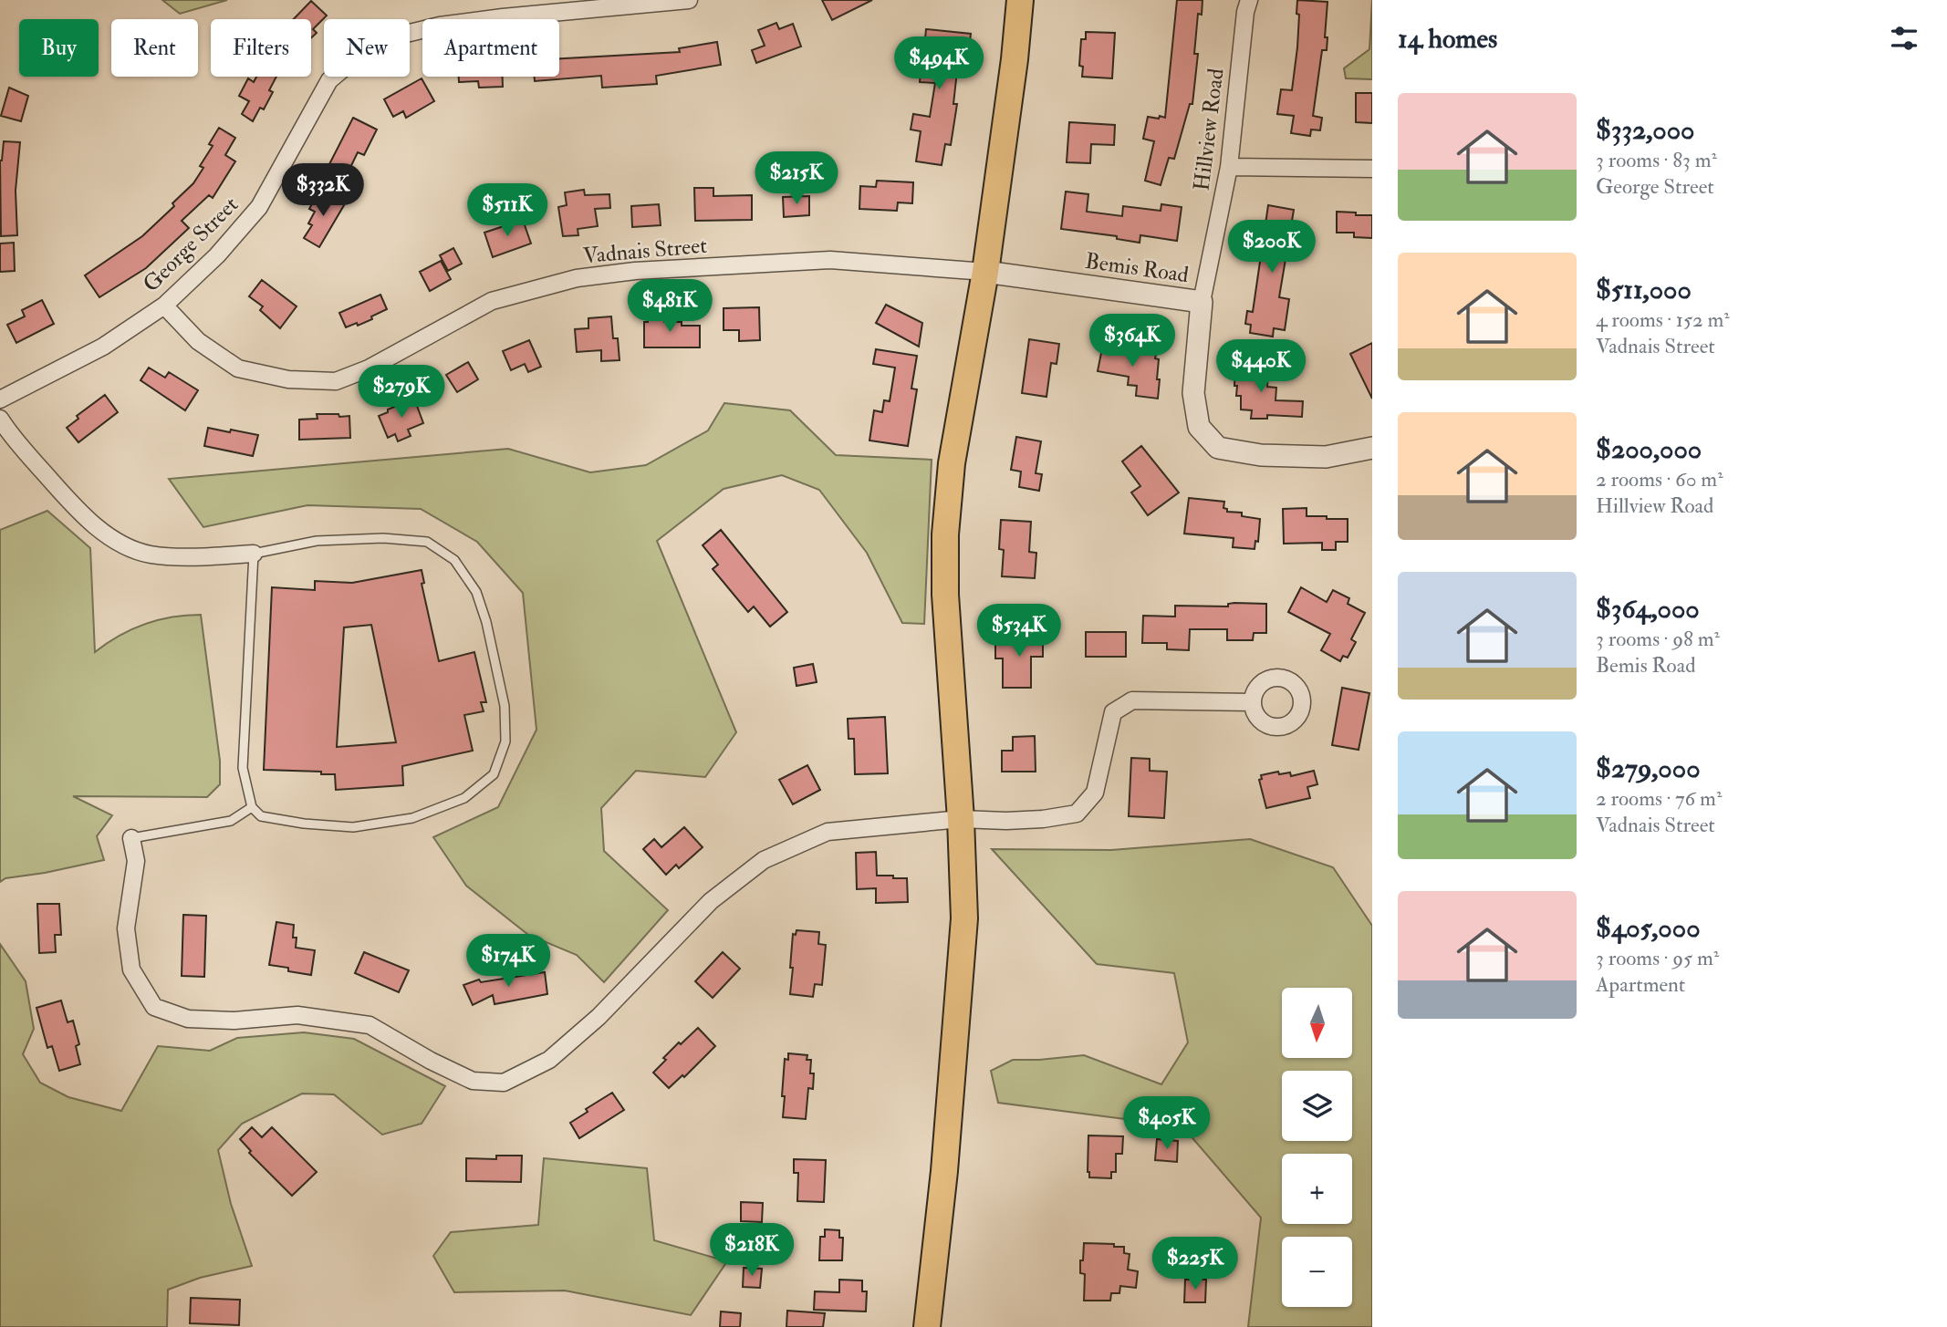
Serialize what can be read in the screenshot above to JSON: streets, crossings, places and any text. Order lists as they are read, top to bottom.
{
  "streets": {
    "street": [
      "Hillview Road",
      "George Street",
      "Vadnais Street",
      "Bemis Road"
    ]
  },
  "crossings": [
    ["Hillview Road", "Bemis Road"],
    ["George Street", "Vadnais Street"],
    ["Vadnais Street", "Bemis Road"]
  ],
  "north": "bottom",
  "page": {
    "heading": "14 homes",
    "chip": [
      "Buy",
      "Rent",
      "Filters",
      "New",
      "Apartment"
    ],
    "price": [
      "$494K",
      "$215K",
      "$332K",
      "$511K",
      "$200K",
      "$481K",
      "$364K",
      "$440K",
      "$279K",
      "$534K",
      "$174K",
      "$405K",
      "$218K",
      "$225K"
    ],
    "list": [
      {
        "name": "$332,000",
        "note": "3 rooms · 83 m² · George Street"
      },
      {
        "name": "$511,000",
        "note": "4 rooms · 152 m² · Vadnais Street"
      },
      {
        "name": "$200,000",
        "note": "2 rooms · 60 m² · Hillview Road"
      },
      {
        "name": "$364,000",
        "note": "3 rooms · 98 m² · Bemis Road"
      },
      {
        "name": "$279,000",
        "note": "2 rooms · 76 m² · Vadnais Street"
      },
      {
        "name": "$405,000",
        "note": "3 rooms · 95 m² · Apartment"
      }
    ],
    "map_buttons": ["+", "−"]
  }
}
